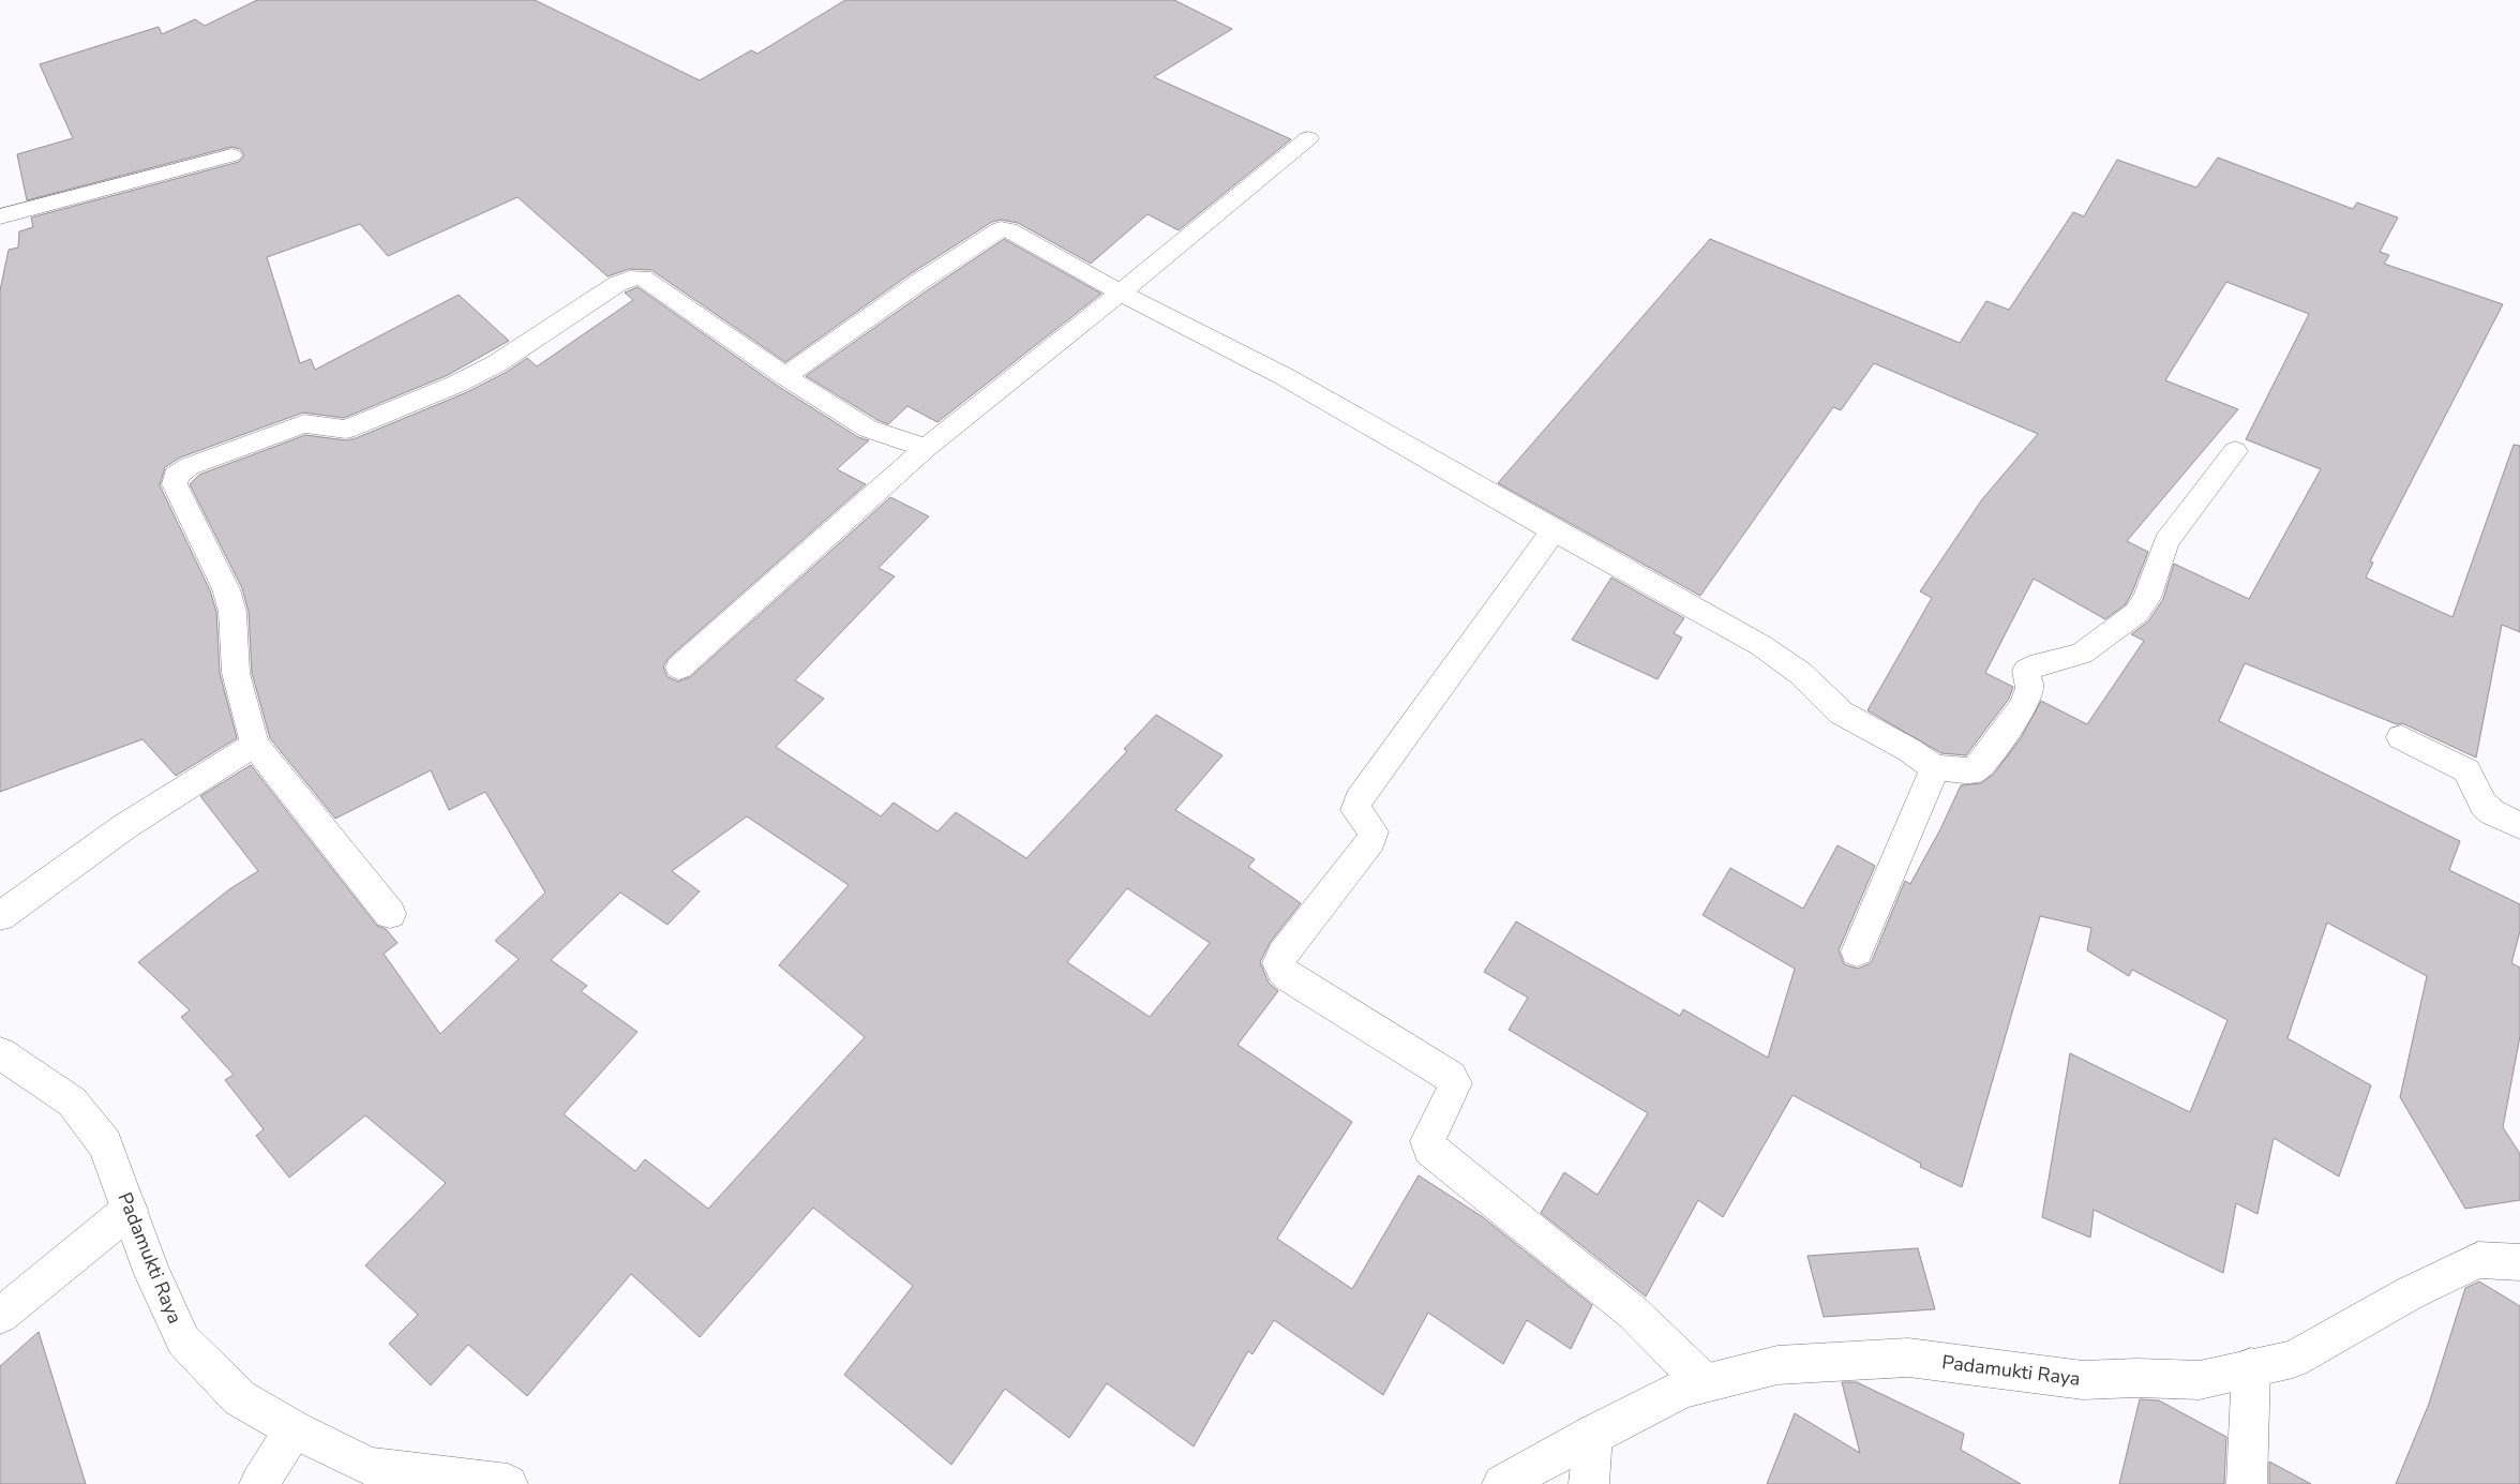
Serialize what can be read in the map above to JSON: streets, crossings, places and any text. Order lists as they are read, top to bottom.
{
  "streets": {
    "street": ["Padamukti Raya"]
  }
}
